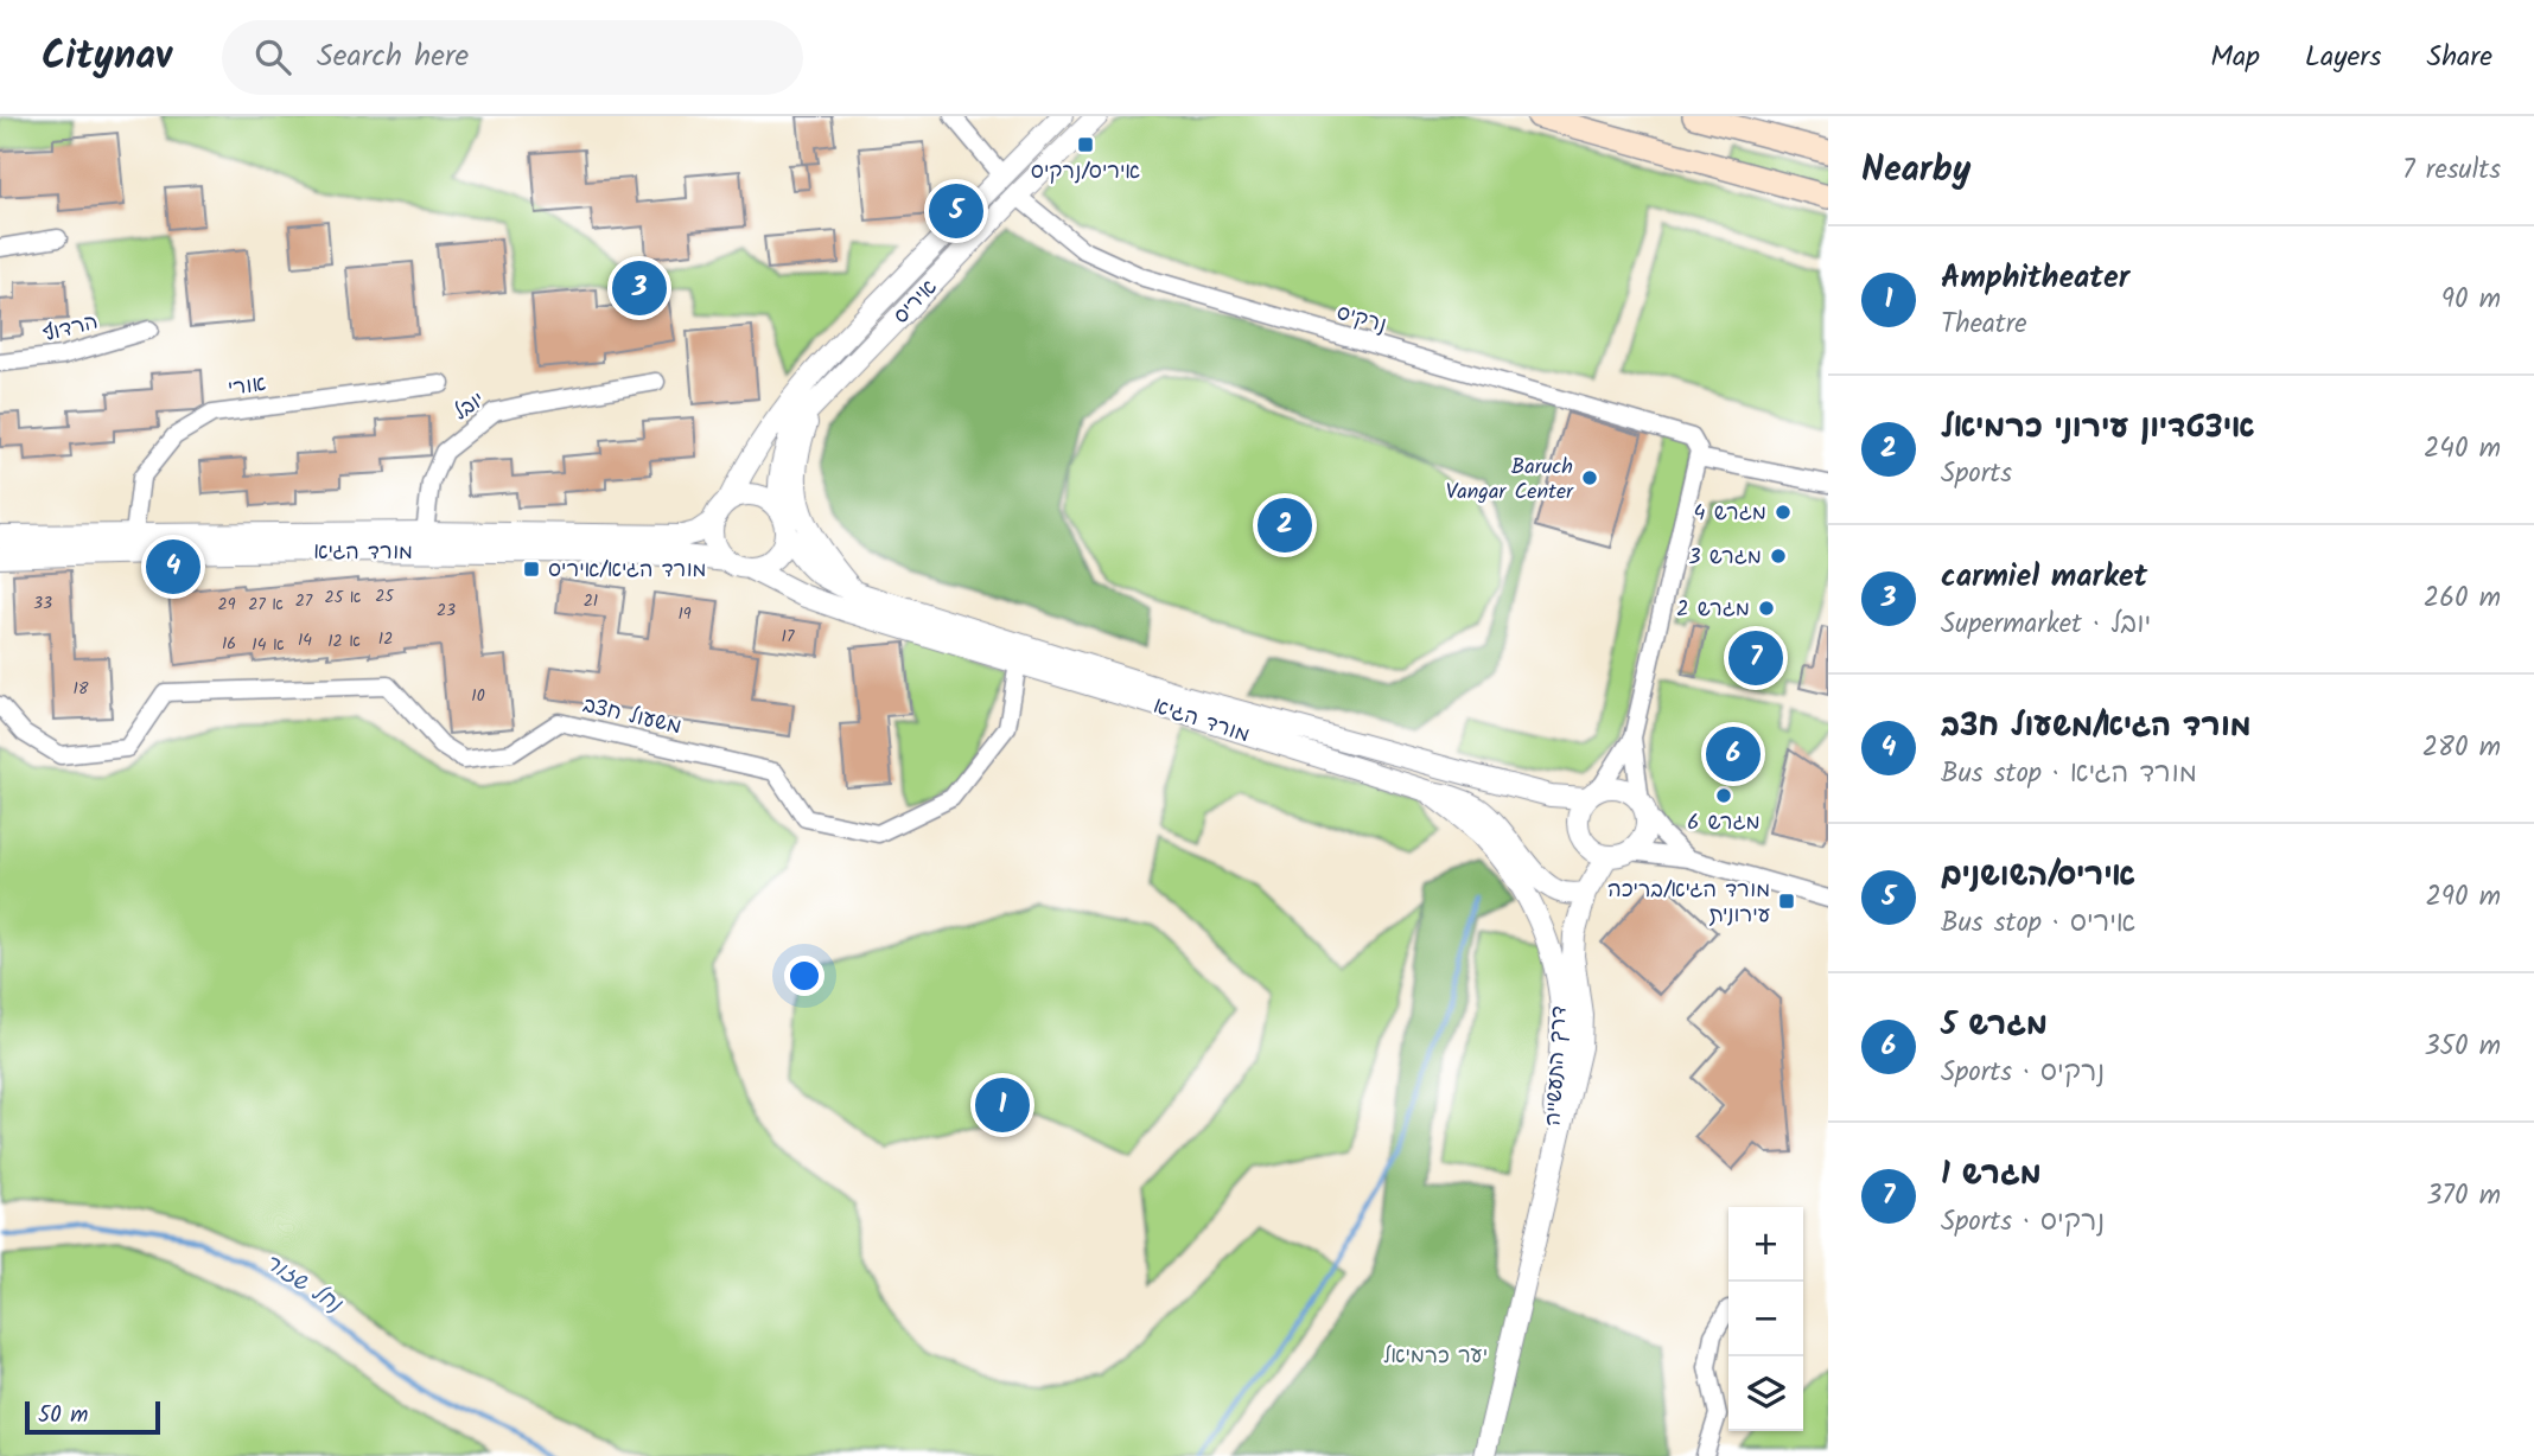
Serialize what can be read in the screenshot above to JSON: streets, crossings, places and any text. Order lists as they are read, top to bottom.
{
  "streets": {
    "street": [
      "איריס",
      "נרקיס",
      "הרדוף",
      "אורי",
      "יובל",
      "מורד הגיא",
      "משעול חצב",
      "דרך התעשייה"
    ]
  },
  "crossings": [
    ["איריס", "נרקיס"],
    ["איריס", "מורד הגיא"],
    ["אורי", "מורד הגיא"],
    ["יובל", "מורד הגיא"],
    ["מורד הגיא", "משעול חצב"],
    ["מורד הגיא", "דרך התעשייה"]
  ],
  "water": ["נחל שזור"],
  "parks": ["יער כרמיאל"],
  "places": {
    "transit": ["איריס/נרקיס", "מורד הגיא/איריס", "מורד הגיא/בריכה עירונית"],
    "other": [
      "Baruch Vangar Center",
      "מגרש 4",
      "מגרש 3",
      "מגרש 2",
      "מגרש 6"
    ]
  },
  "house_numbers": [
    "25",
    "25 א",
    "27",
    "21",
    "33",
    "29",
    "27 א",
    "23",
    "19",
    "17",
    "12",
    "14",
    "12 א",
    "16",
    "14 א",
    "18",
    "10"
  ],
  "scale_bar": "50 m",
  "page": {
    "header": "Citynav",
    "search": "Search here",
    "nav": ["Map", "Layers", "Share"],
    "heading": ["Nearby", "7 results"],
    "pins": [
      "5",
      "3",
      "2",
      "4",
      "7",
      "6",
      "1"
    ],
    "list": [
      {
        "mark": "1",
        "name": "Amphitheater",
        "note": "Theatre",
        "value": "90 m"
      },
      {
        "mark": "2",
        "name": "איצטדיון עירוני כרמיאל",
        "note": "Sports",
        "value": "240 m"
      },
      {
        "mark": "3",
        "name": "carmiel market",
        "note": "Supermarket · יובל",
        "value": "260 m"
      },
      {
        "mark": "4",
        "name": "מורד הגיא/משעול חצב",
        "note": "Bus stop · מורד הגיא",
        "value": "280 m"
      },
      {
        "mark": "5",
        "name": "איריס/השושנים",
        "note": "Bus stop · איריס",
        "value": "290 m"
      },
      {
        "mark": "6",
        "name": "מגרש 5",
        "note": "Sports · נרקיס",
        "value": "350 m"
      },
      {
        "mark": "7",
        "name": "מגרש 1",
        "note": "Sports · נרקיס",
        "value": "370 m"
      }
    ],
    "map_buttons": ["+", "−"],
    "scale": "50 m"
  }
}
